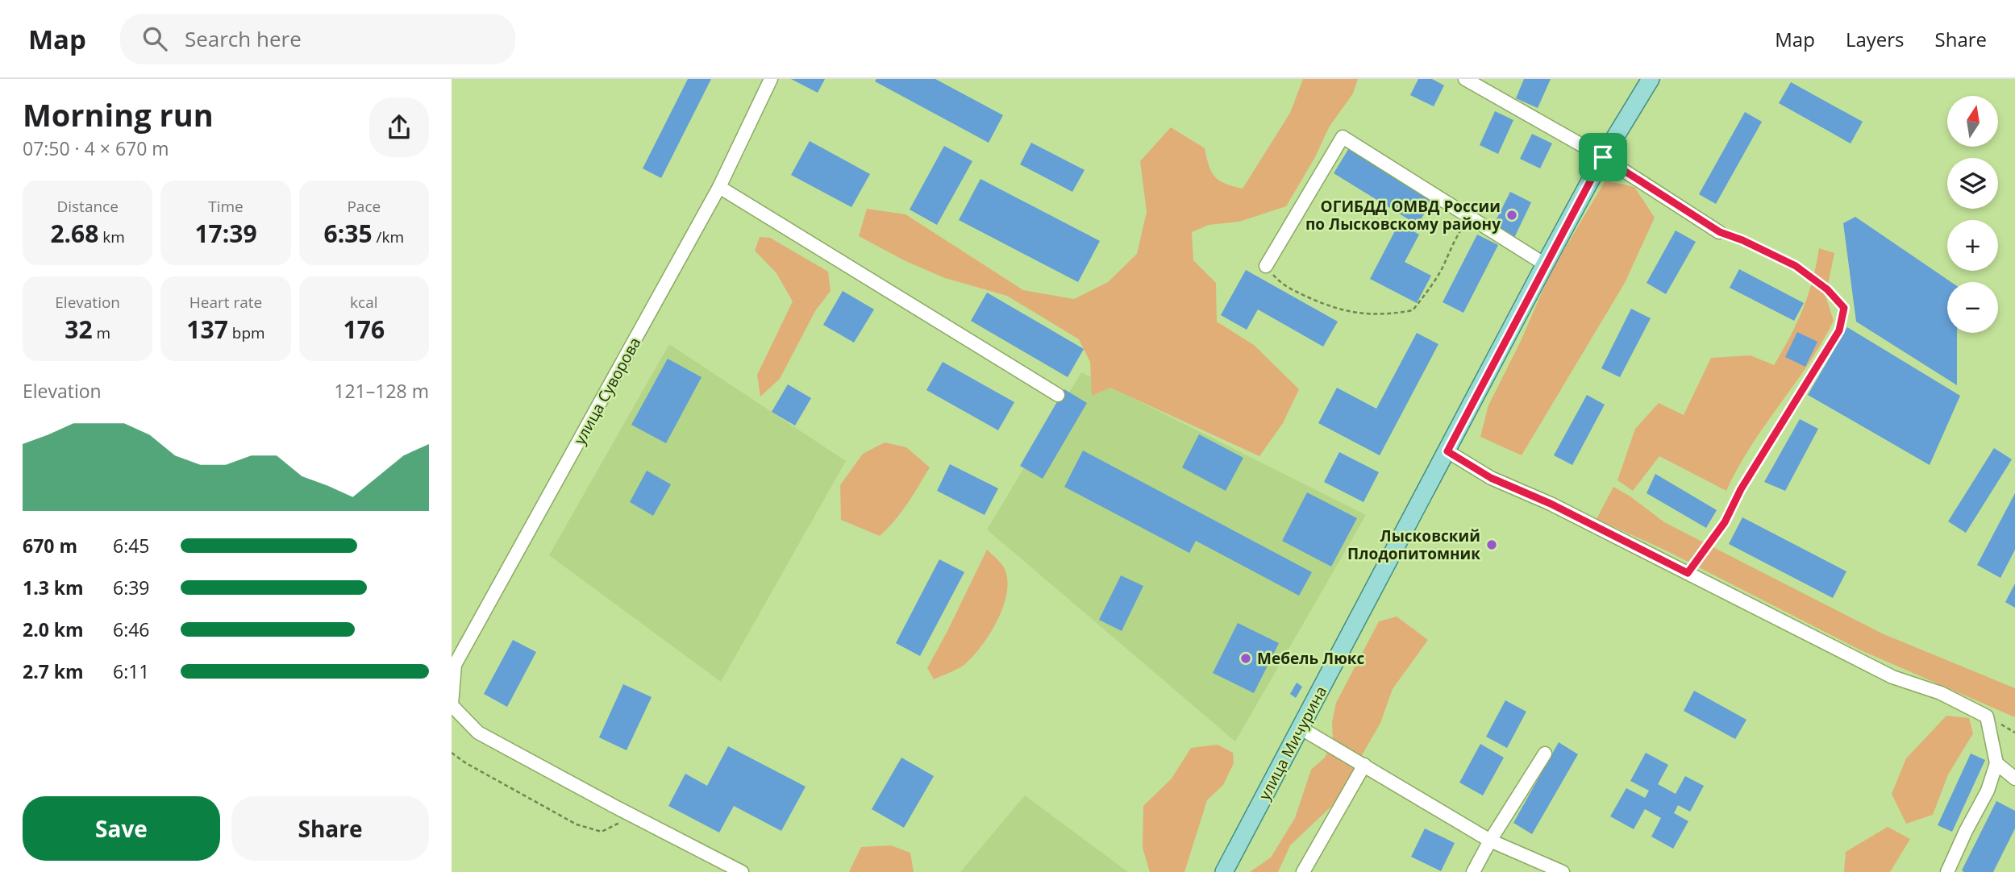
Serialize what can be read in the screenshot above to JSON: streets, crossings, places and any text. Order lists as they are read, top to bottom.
{
  "streets": {
    "main road": ["улица Мичурина"],
    "street": ["улица Суворова"]
  },
  "places": ["ОГИБДД ОМВД России по Лысковскому району", "Лысковский Плодопитомник", "Мебель Люкс"],
  "north": "top",
  "page": {
    "header": "Map",
    "search": "Search here",
    "nav": ["Map", "Layers", "Share"],
    "heading": ["Morning run", "07:50 · 4 × 670 m"],
    "map_buttons": ["+", "−"],
    "stats": [
      ["Distance", "2.68 km"],
      ["Time", "17:39"],
      ["Pace", "6:35 /km"],
      ["Elevation", "32 m"],
      ["Heart rate", "137 bpm"],
      ["kcal", "176"]
    ],
    "chart": ["Elevation", "121–128 m"],
    "list": [
      {
        "name": "670 m",
        "note": "6:45"
      },
      {
        "name": "1.3 km",
        "note": "6:39"
      },
      {
        "name": "2.0 km",
        "note": "6:46"
      },
      {
        "name": "2.7 km",
        "note": "6:11"
      }
    ],
    "buttons": ["Save", "Share"]
  }
}
